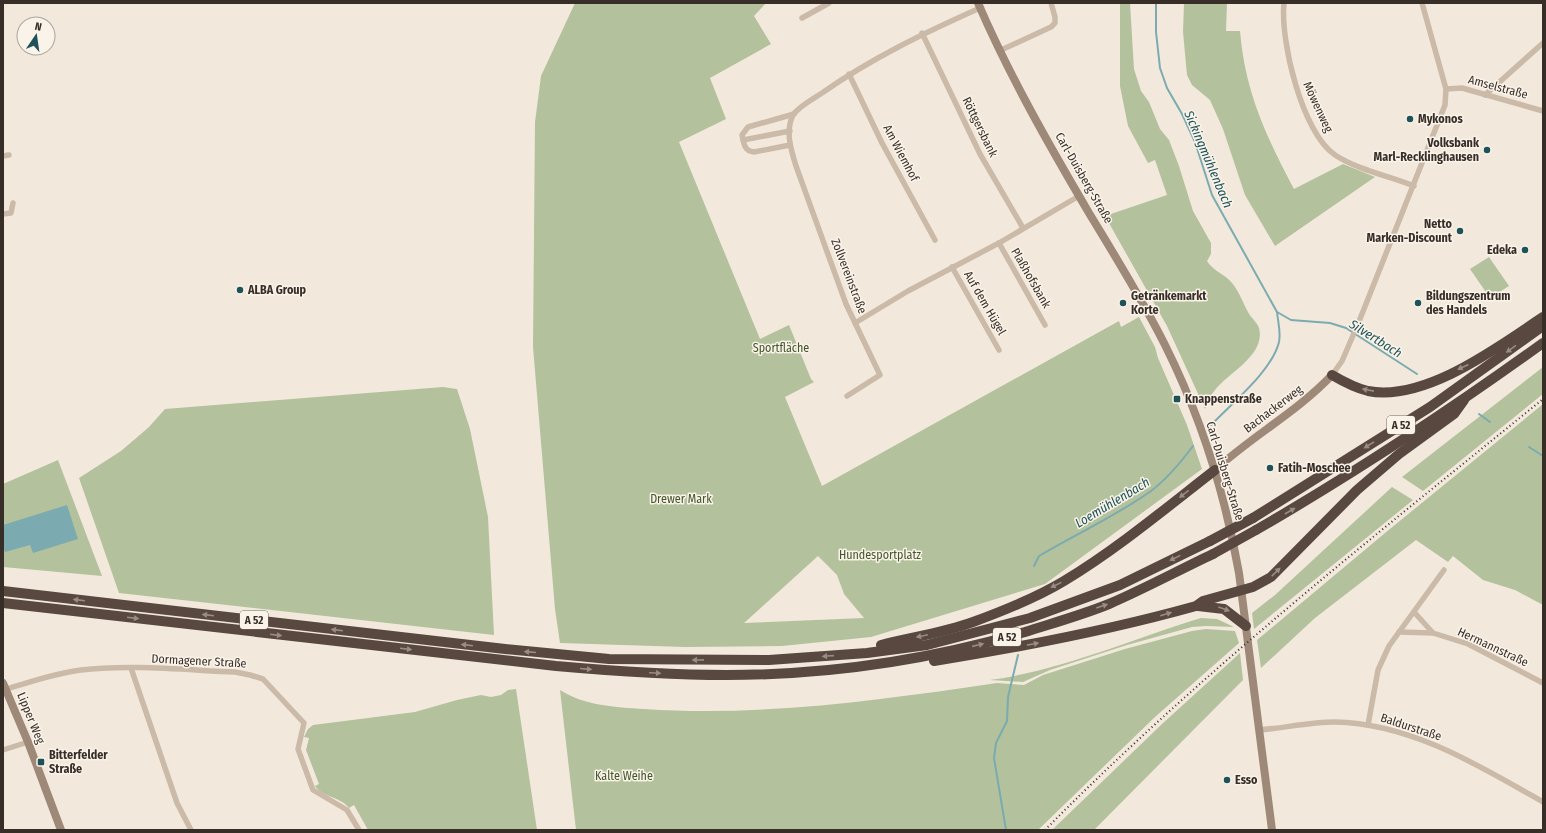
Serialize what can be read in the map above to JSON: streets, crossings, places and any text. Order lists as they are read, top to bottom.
{
  "streets": {
    "highway": ["A 52"],
    "main road": ["Carl-Duisberg-Straße", "Bachackerweg", "Lipper Weg"],
    "street": [
      "Amselstraße",
      "Möwenweg",
      "Röttgersbank",
      "Am Wiemhof",
      "Zollvereinstraße",
      "Plaßhofsbank",
      "Auf dem Hügel",
      "Hermannstraße",
      "Dormagener Straße",
      "Baldurstraße"
    ]
  },
  "crossings": [
    ["Amselstraße", "Bachackerweg"],
    ["Möwenweg", "Bachackerweg"],
    ["Carl-Duisberg-Straße", "Bachackerweg"],
    ["Carl-Duisberg-Straße", "Baldurstraße"],
    ["Dormagener Straße", "Lipper Weg"]
  ],
  "water": ["Sickingmühlenbach", "Silvertbach", "Loemühlenbach"],
  "parks": [
    "Sportfläche",
    "Drewer Mark",
    "Hundesportplatz",
    "Kalte Weihe"
  ],
  "places": {
    "other": [
      "Mykonos",
      "Volksbank Marl-Recklinghausen",
      "Netto Marken-Discount",
      "Edeka",
      "ALBA Group",
      "Getränkemarkt Korte",
      "Bildungszentrum des Handels",
      "Fatih-Moschee",
      "Esso"
    ],
    "transit": ["Knappenstraße", "Bitterfelder Straße"]
  },
  "north": "top"
}
